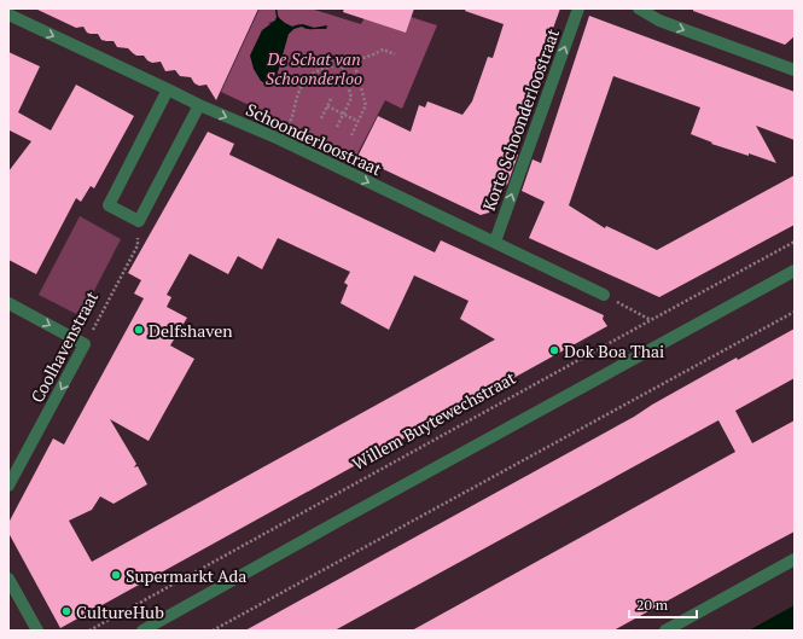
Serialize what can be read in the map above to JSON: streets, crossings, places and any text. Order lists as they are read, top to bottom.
{
  "streets": {
    "street": ["Korte Schoonderloostraat", "Schoonderloostraat", "Coolhavenstraat"],
    "path": ["Willem Buytewechstraat"]
  },
  "crossings": [
    ["Korte Schoonderloostraat", "Schoonderloostraat"]
  ],
  "one_way": ["Korte Schoonderloostraat", "Schoonderloostraat", "Coolhavenstraat"],
  "parks": ["De Schat van Schoonderloo"],
  "places": [
    "Delfshaven",
    "Dok Boa Thai",
    "Supermarkt Ada",
    "CultureHub"
  ],
  "scale_bar": "20 m"
}
